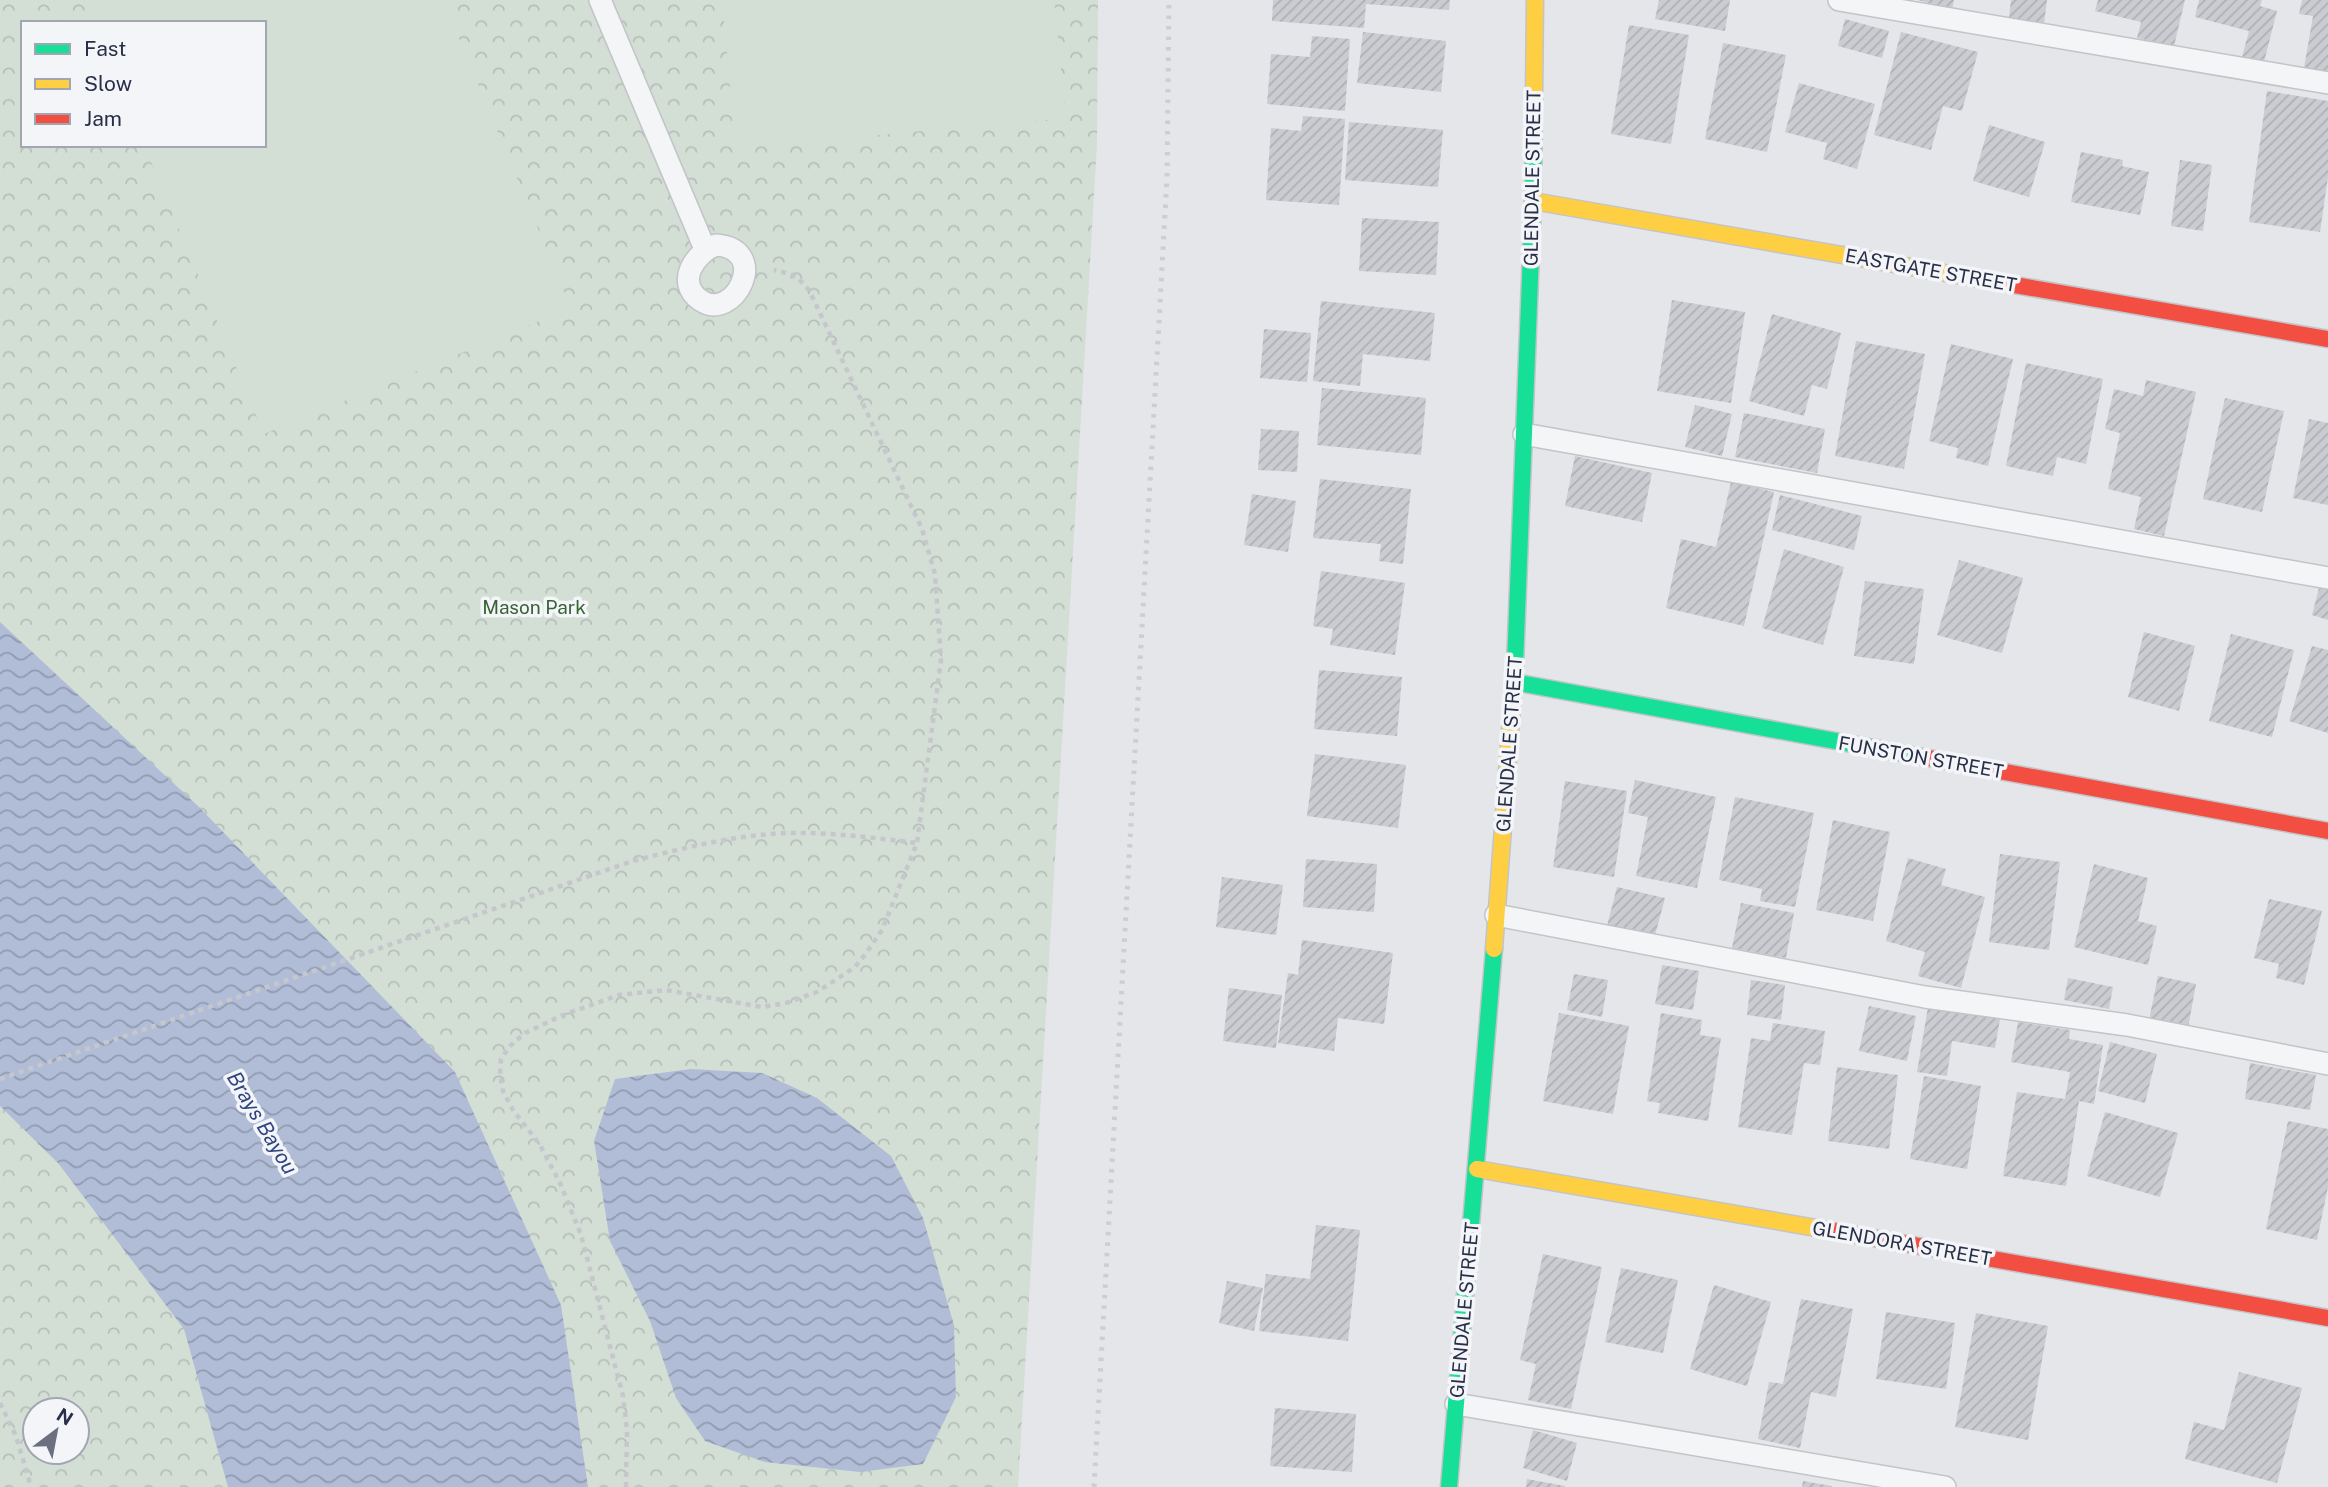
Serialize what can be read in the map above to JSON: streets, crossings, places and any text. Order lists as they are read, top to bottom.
{
  "streets": {
    "street": [
      "GLENDALE STREET",
      "EASTGATE STREET",
      "FUNSTON STREET",
      "GLENDORA STREET"
    ]
  },
  "crossings": [
    ["GLENDALE STREET", "EASTGATE STREET"],
    ["GLENDALE STREET", "FUNSTON STREET"],
    ["GLENDALE STREET", "GLENDORA STREET"]
  ],
  "water": ["Brays Bayou"],
  "parks": ["Mason Park"],
  "legend": ["Fast", "Slow", "Jam"],
  "north": "top right"
}
